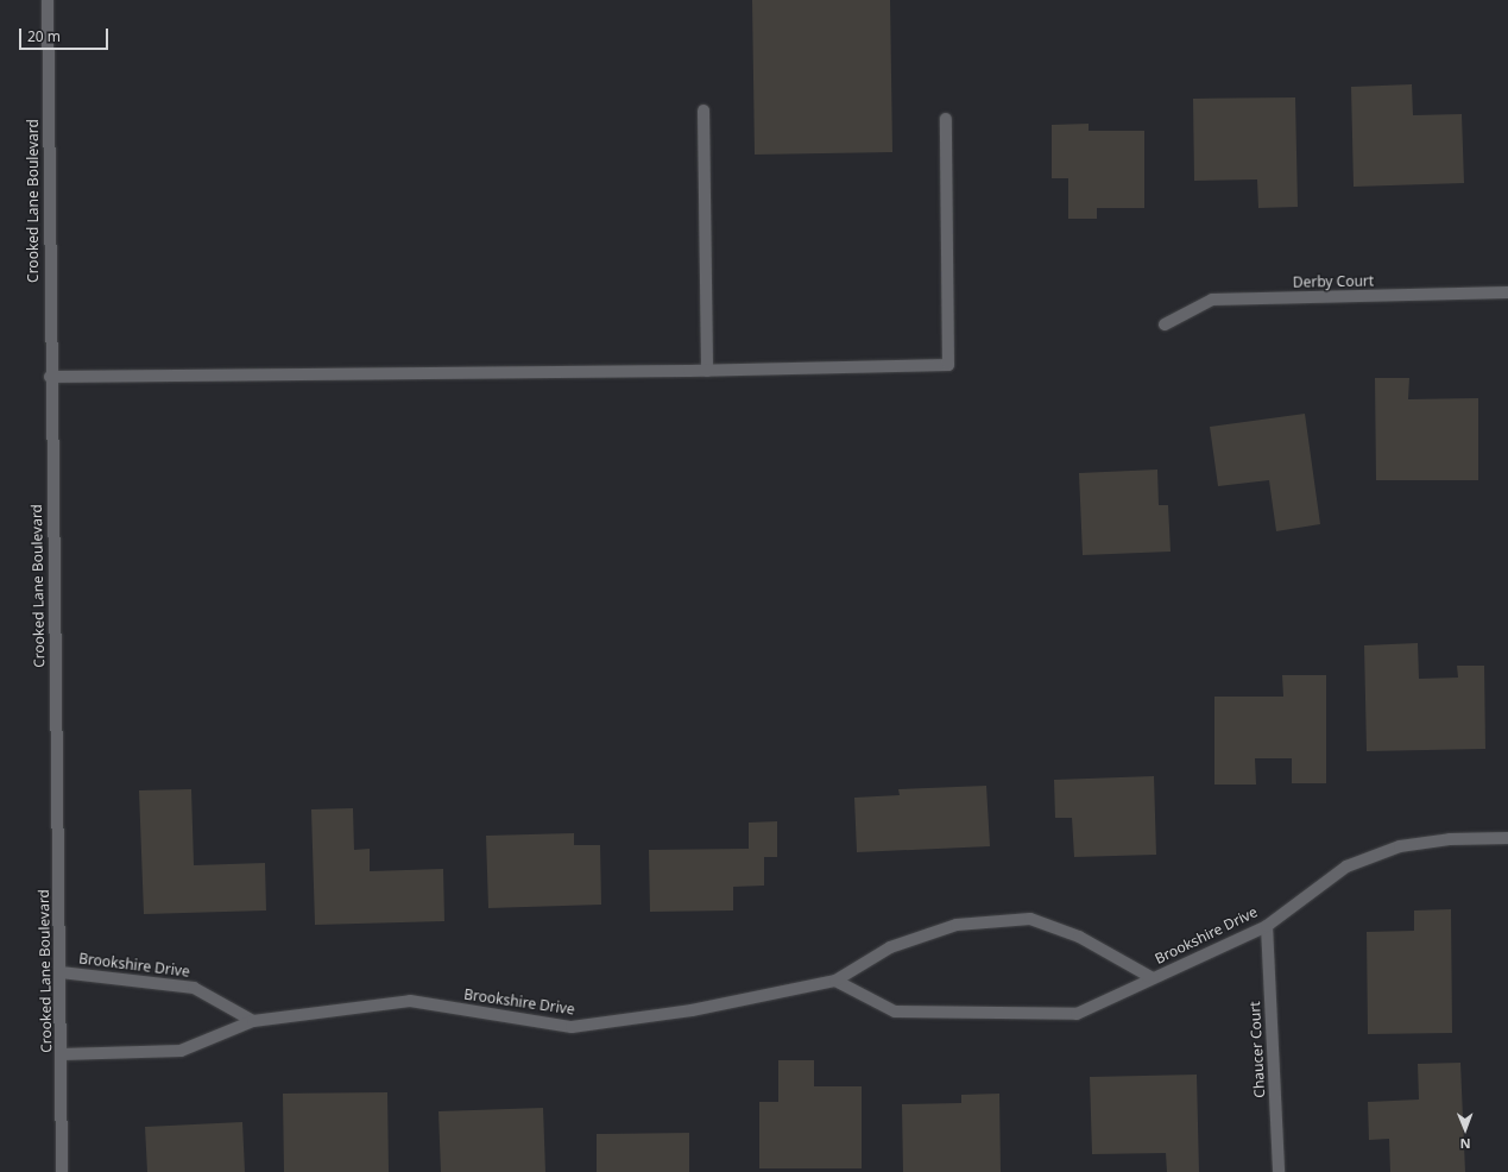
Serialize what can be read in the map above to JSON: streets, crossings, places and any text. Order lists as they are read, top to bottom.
{
  "streets": {
    "street": [
      "Crooked Lane Boulevard",
      "Derby Court",
      "Brookshire Drive",
      "Chaucer Court"
    ]
  },
  "crossings": [
    ["Crooked Lane Boulevard", "Brookshire Drive"],
    ["Brookshire Drive", "Chaucer Court"]
  ],
  "scale_bar": "20 m",
  "north": "bottom"
}
